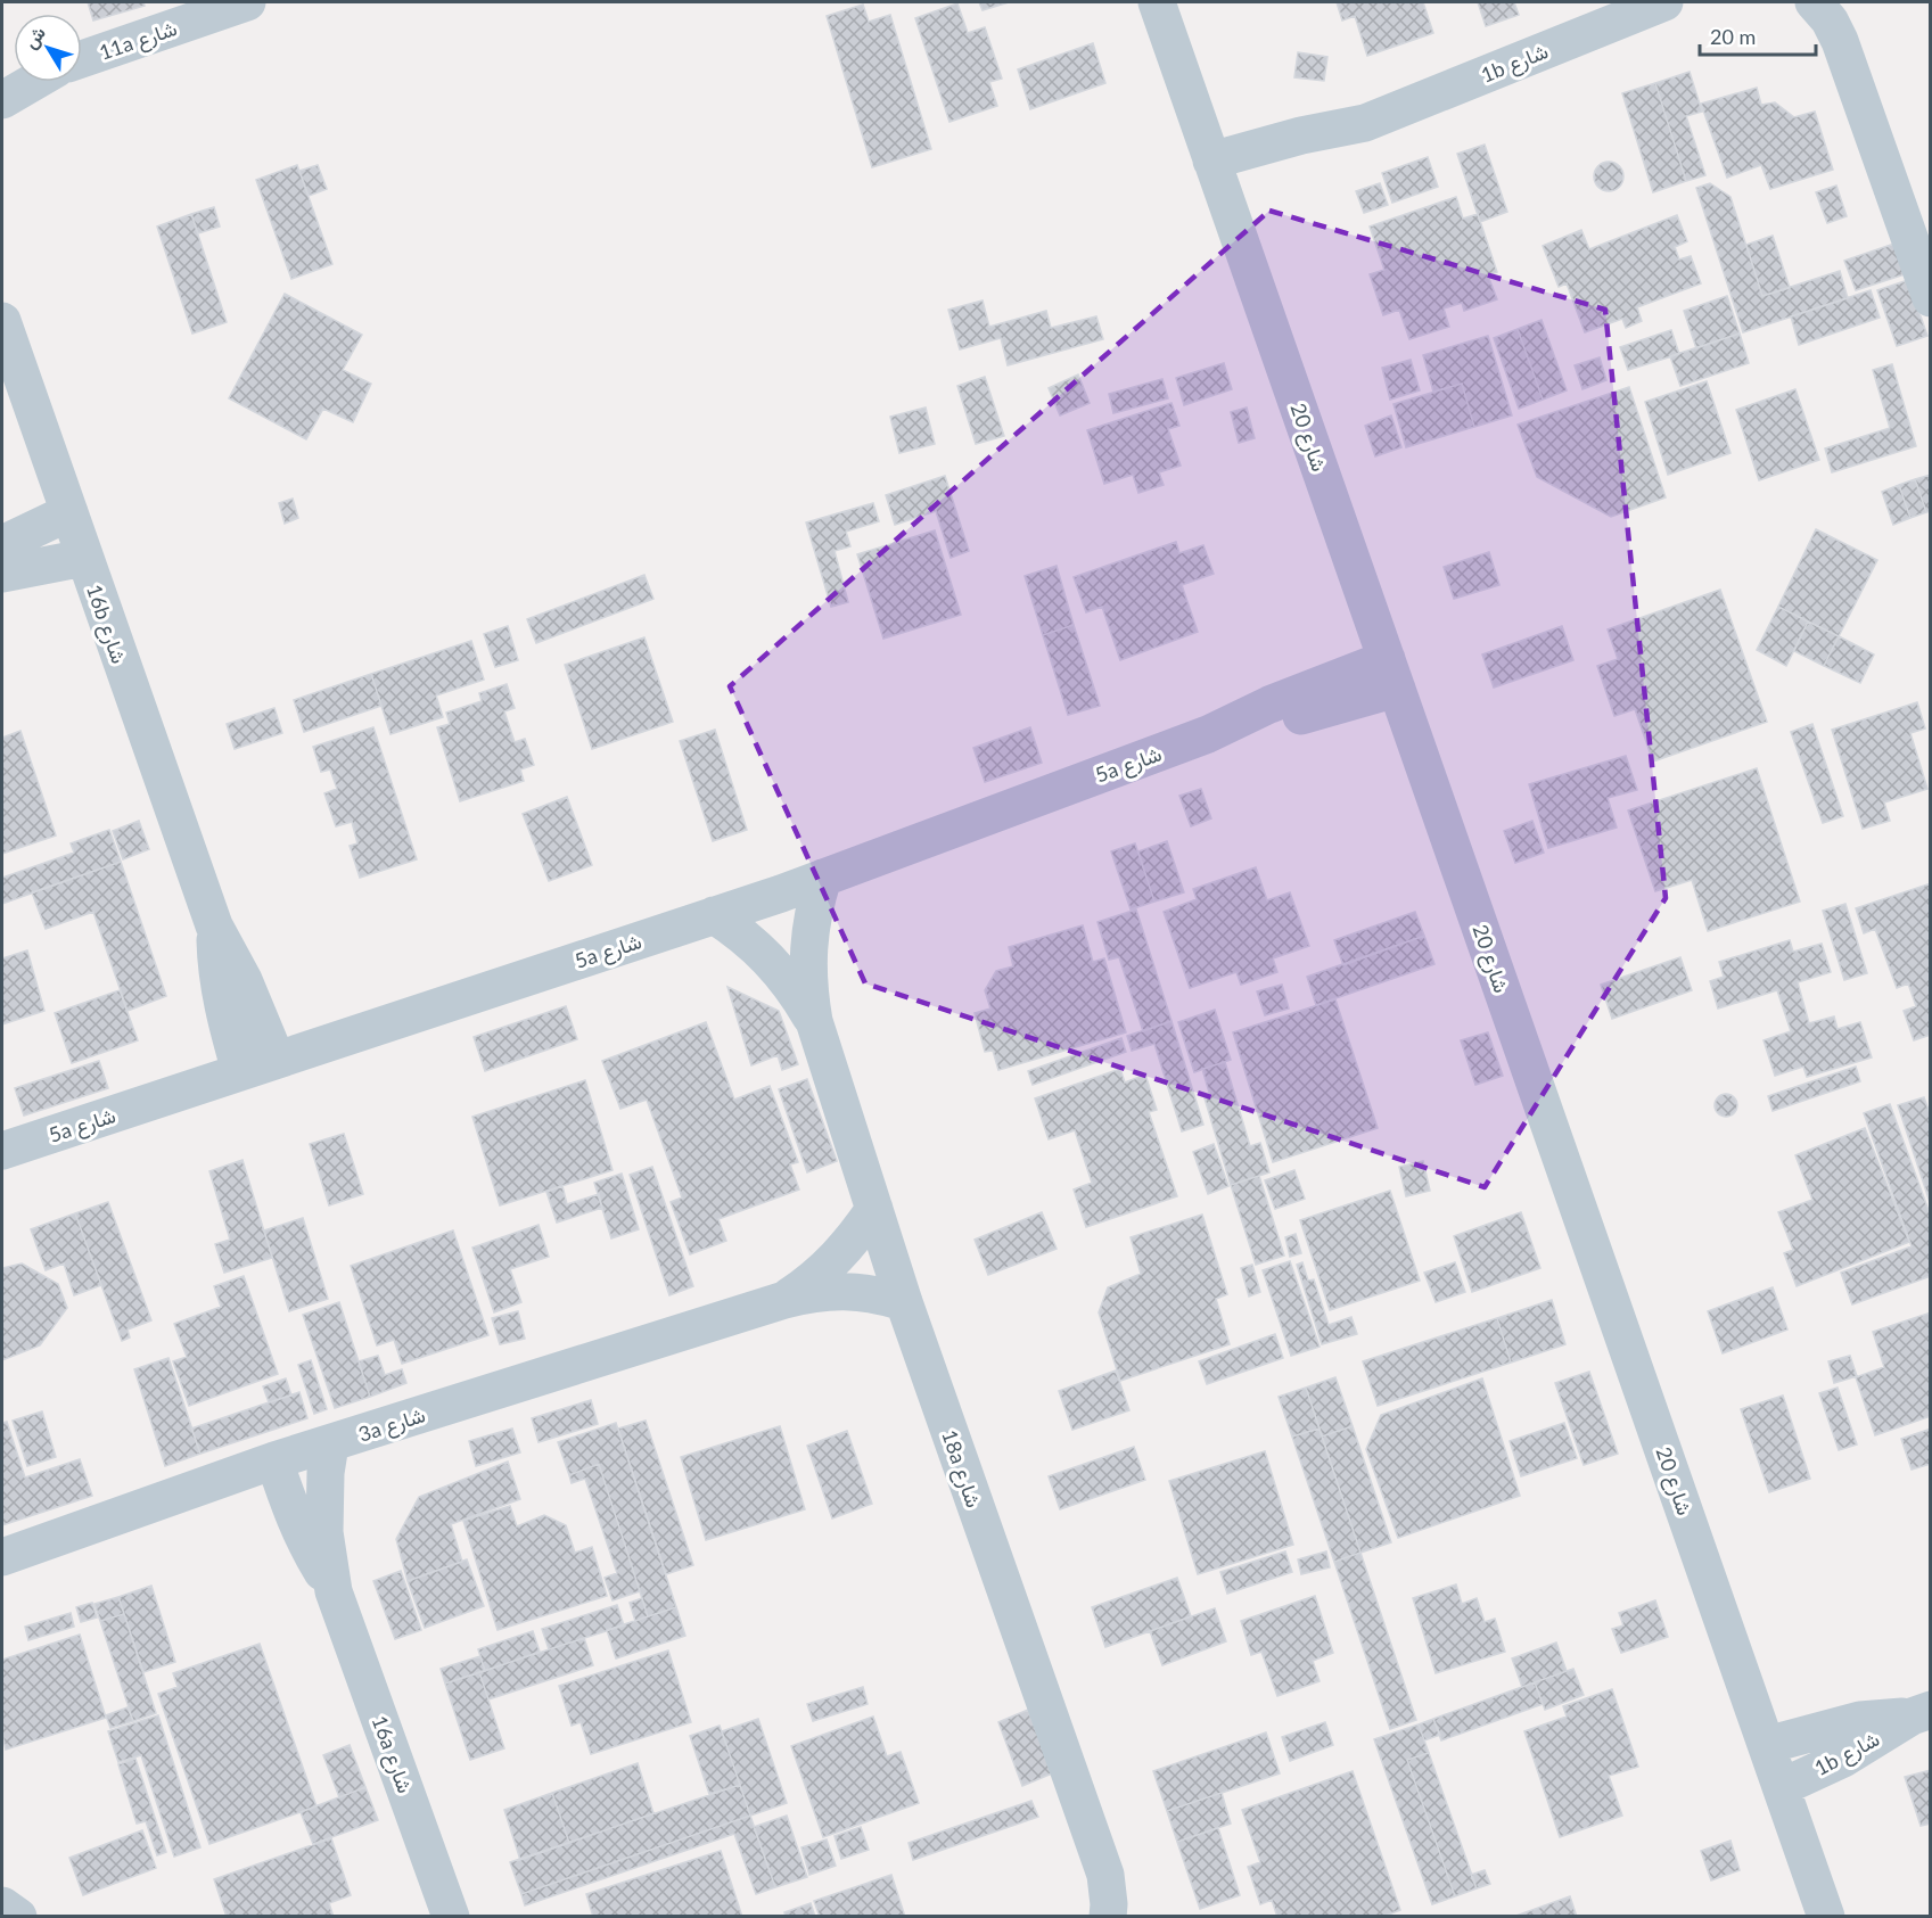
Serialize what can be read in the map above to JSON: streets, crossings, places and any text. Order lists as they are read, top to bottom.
{
  "streets": {
    "street": [
      "11a شارع",
      "1b شارع",
      "شارع 20",
      "16b شارع",
      "5a شارع",
      "3a شارع",
      "18a شارع",
      "16a شارع"
    ]
  },
  "crossings": [
    ["1b شارع", "شارع 20"],
    ["شارع 20", "5a شارع"],
    ["16b شارع", "5a شارع"],
    ["5a شارع", "18a شارع"],
    ["3a شارع", "18a شارع"],
    ["3a شارع", "16a شارع"]
  ],
  "scale_bar": "20 m",
  "north": "top left"
}
